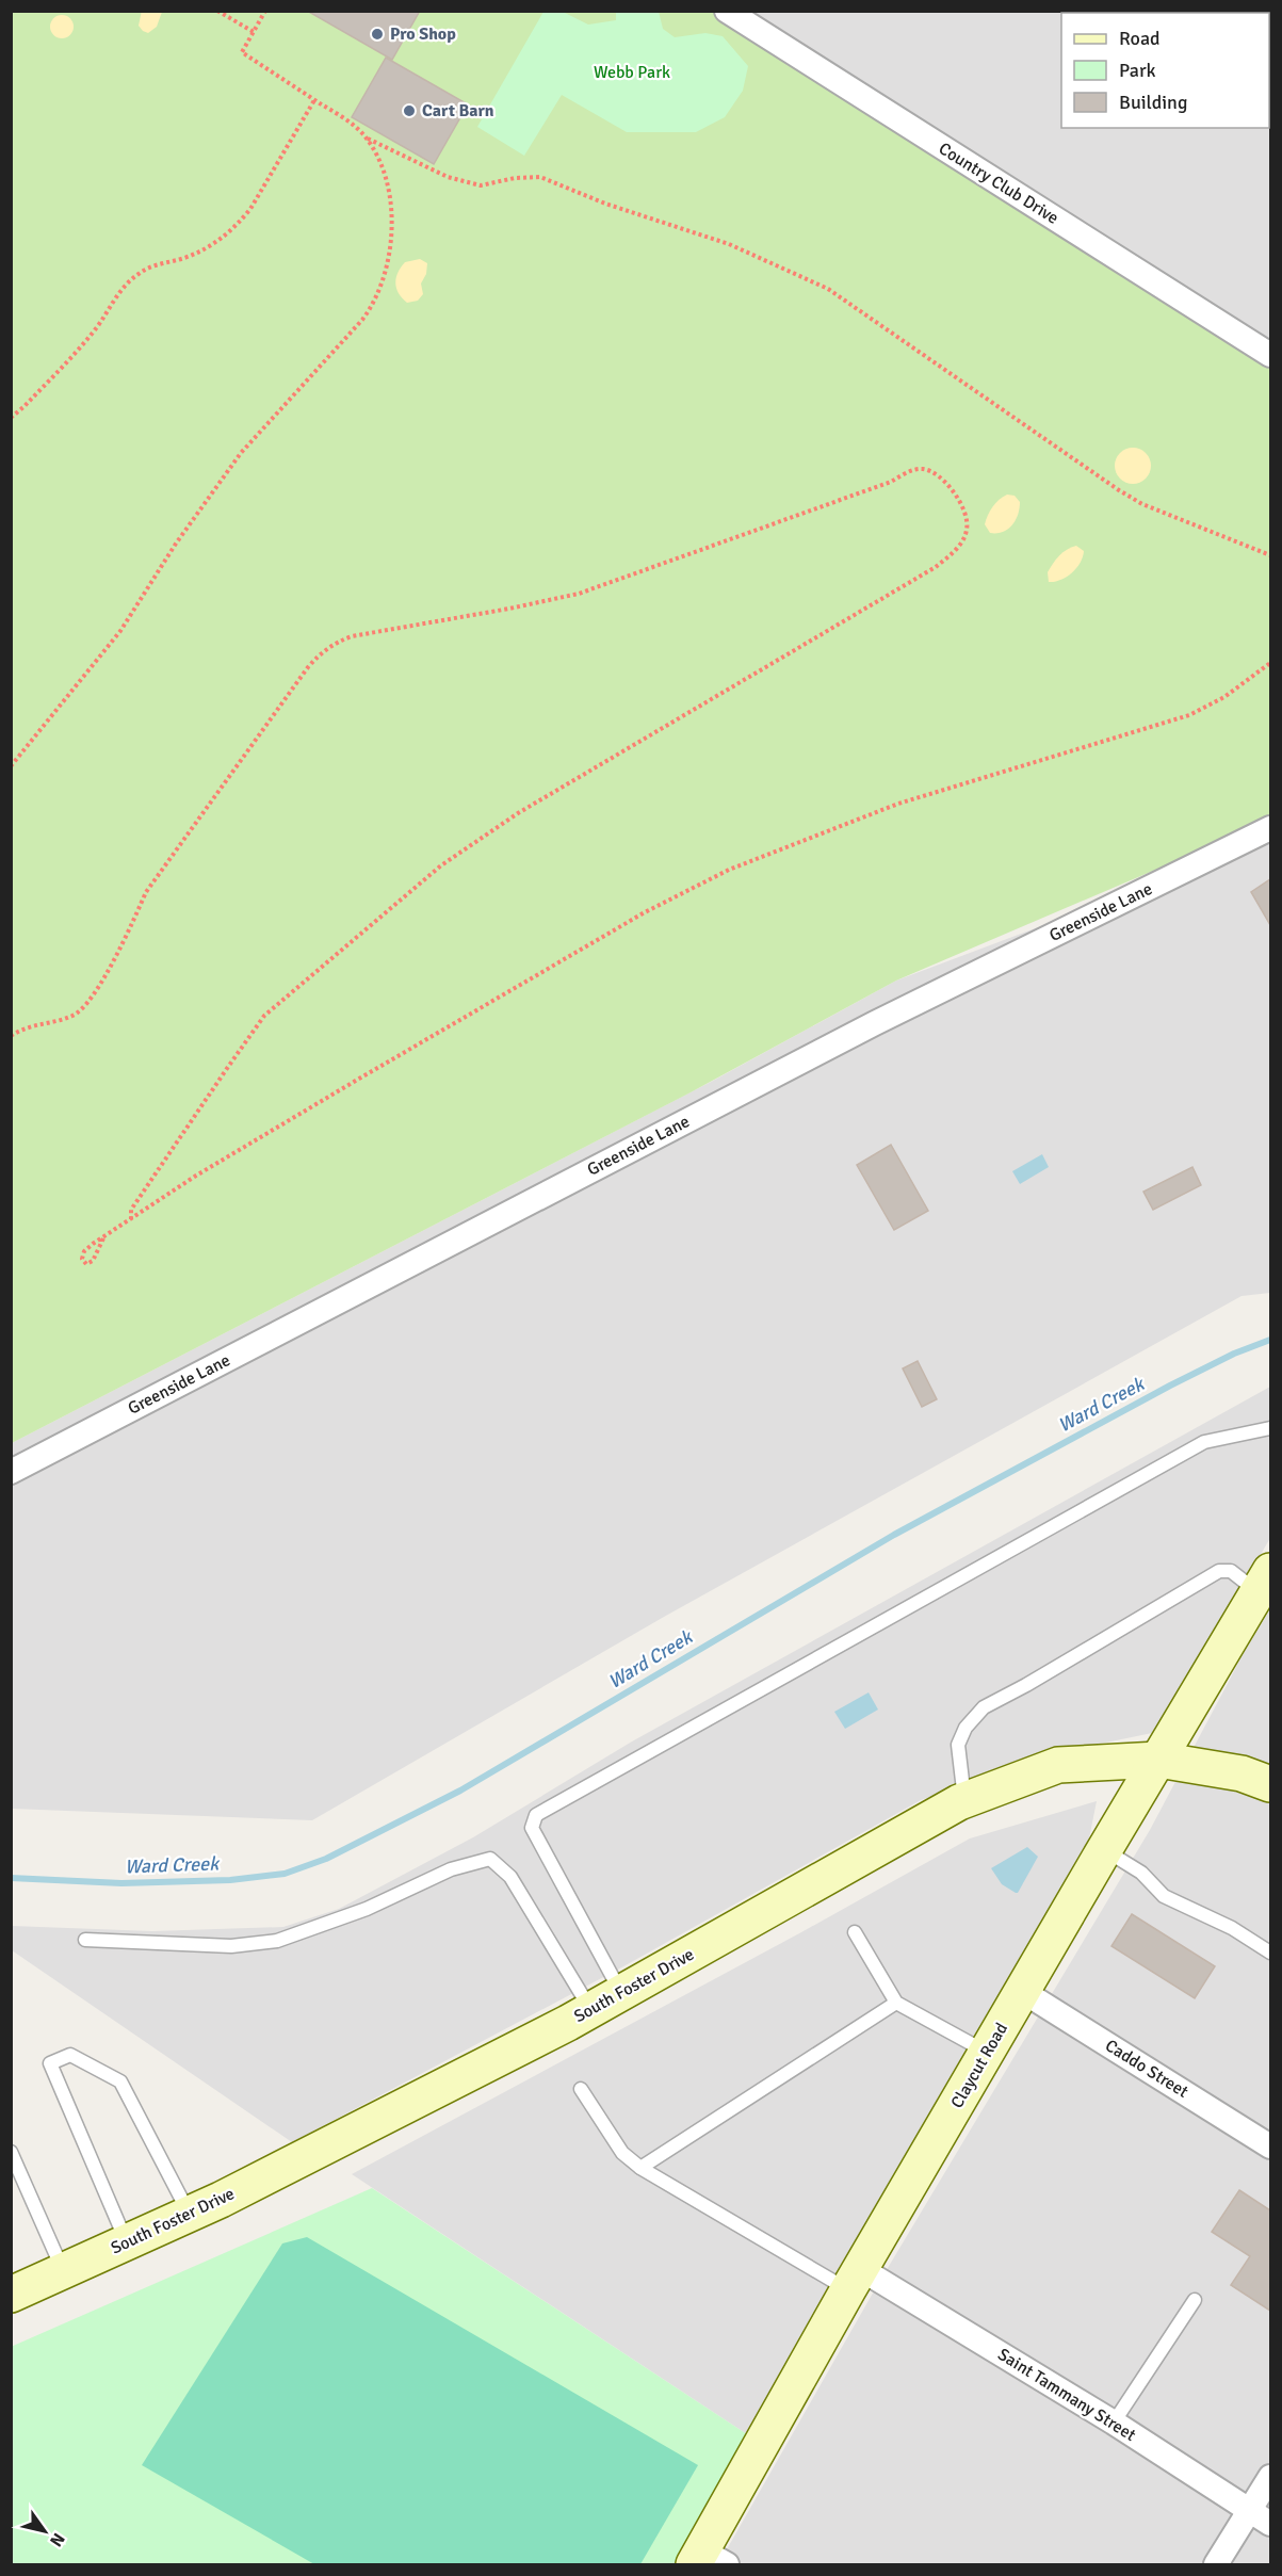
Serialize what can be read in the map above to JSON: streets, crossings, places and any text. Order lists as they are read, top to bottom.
{
  "streets": {
    "street": [
      "Country Club Drive",
      "Greenside Lane",
      "South Foster Drive",
      "Claycut Road",
      "Caddo Street",
      "Saint Tammany Street"
    ]
  },
  "crossings": [
    ["South Foster Drive", "Claycut Road"],
    ["Claycut Road", "Caddo Street"],
    ["Claycut Road", "Saint Tammany Street"]
  ],
  "water": ["Ward Creek"],
  "parks": ["Webb Park"],
  "places": ["Pro Shop", "Cart Barn"],
  "legend": ["Road", "Park", "Building"],
  "north": "bottom right"
}
